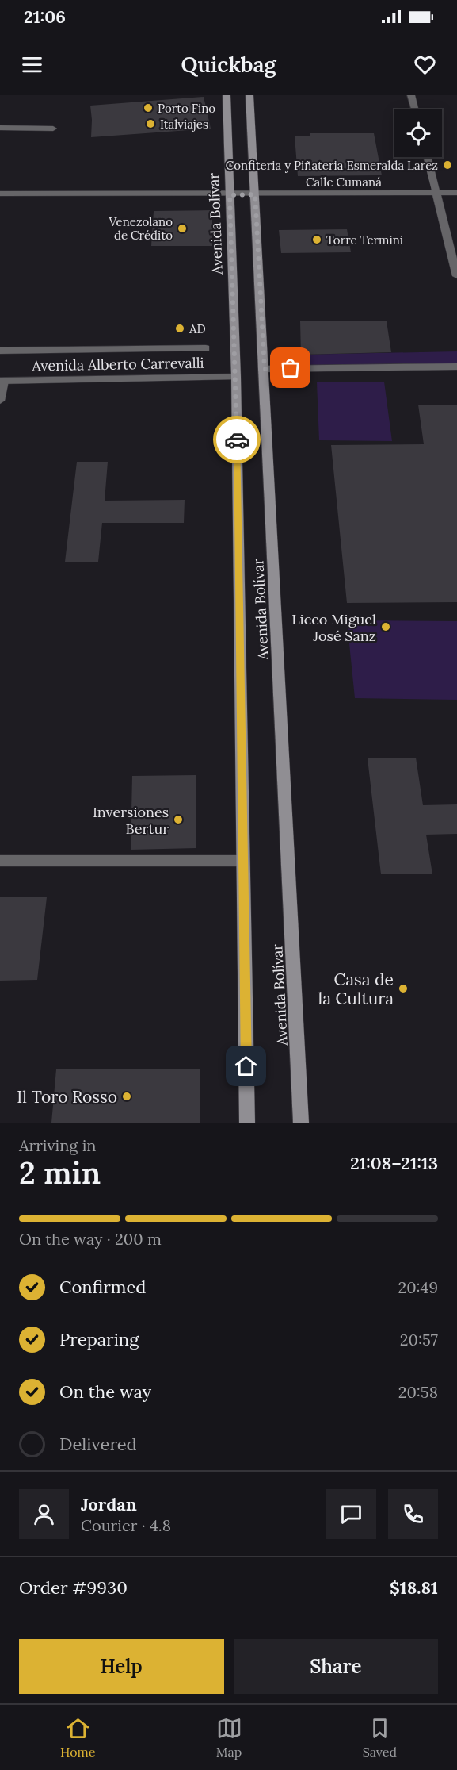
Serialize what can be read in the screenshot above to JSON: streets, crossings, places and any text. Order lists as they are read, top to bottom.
{
  "streets": {
    "street": ["Calle Cumaná", "Avenida Bolívar", "Avenida Alberto Carrevalli"]
  },
  "crossings": [
    ["Calle Cumaná", "Avenida Bolívar"],
    ["Avenida Bolívar", "Avenida Alberto Carrevalli"]
  ],
  "places": [
    "Porto Fino",
    "Italviajes",
    "Confiteria y Piñateria Esmeralda Larez",
    "Venezolano de Crédito",
    "Torre Termini",
    "AD",
    "Liceo Miguel José Sanz",
    "Inversiones Bertur",
    "Casa de la Cultura",
    "Il Toro Rosso"
  ],
  "page": {
    "status": "21:06",
    "header": "Quickbag",
    "heading": ["2 min", "Arriving in", "21:08–21:13"],
    "panel": [
      "Jordan",
      "Courier · 4.8",
      "Order #9930",
      "$18.81"
    ],
    "bar": "On the way · 200 m",
    "list": [
      ["Confirmed", "20:49"],
      ["Preparing", "20:57"],
      ["On the way", "20:58"],
      "Delivered"
    ],
    "buttons": ["Help", "Share"],
    "tabs": ["Home", "Map", "Saved"]
  }
}
